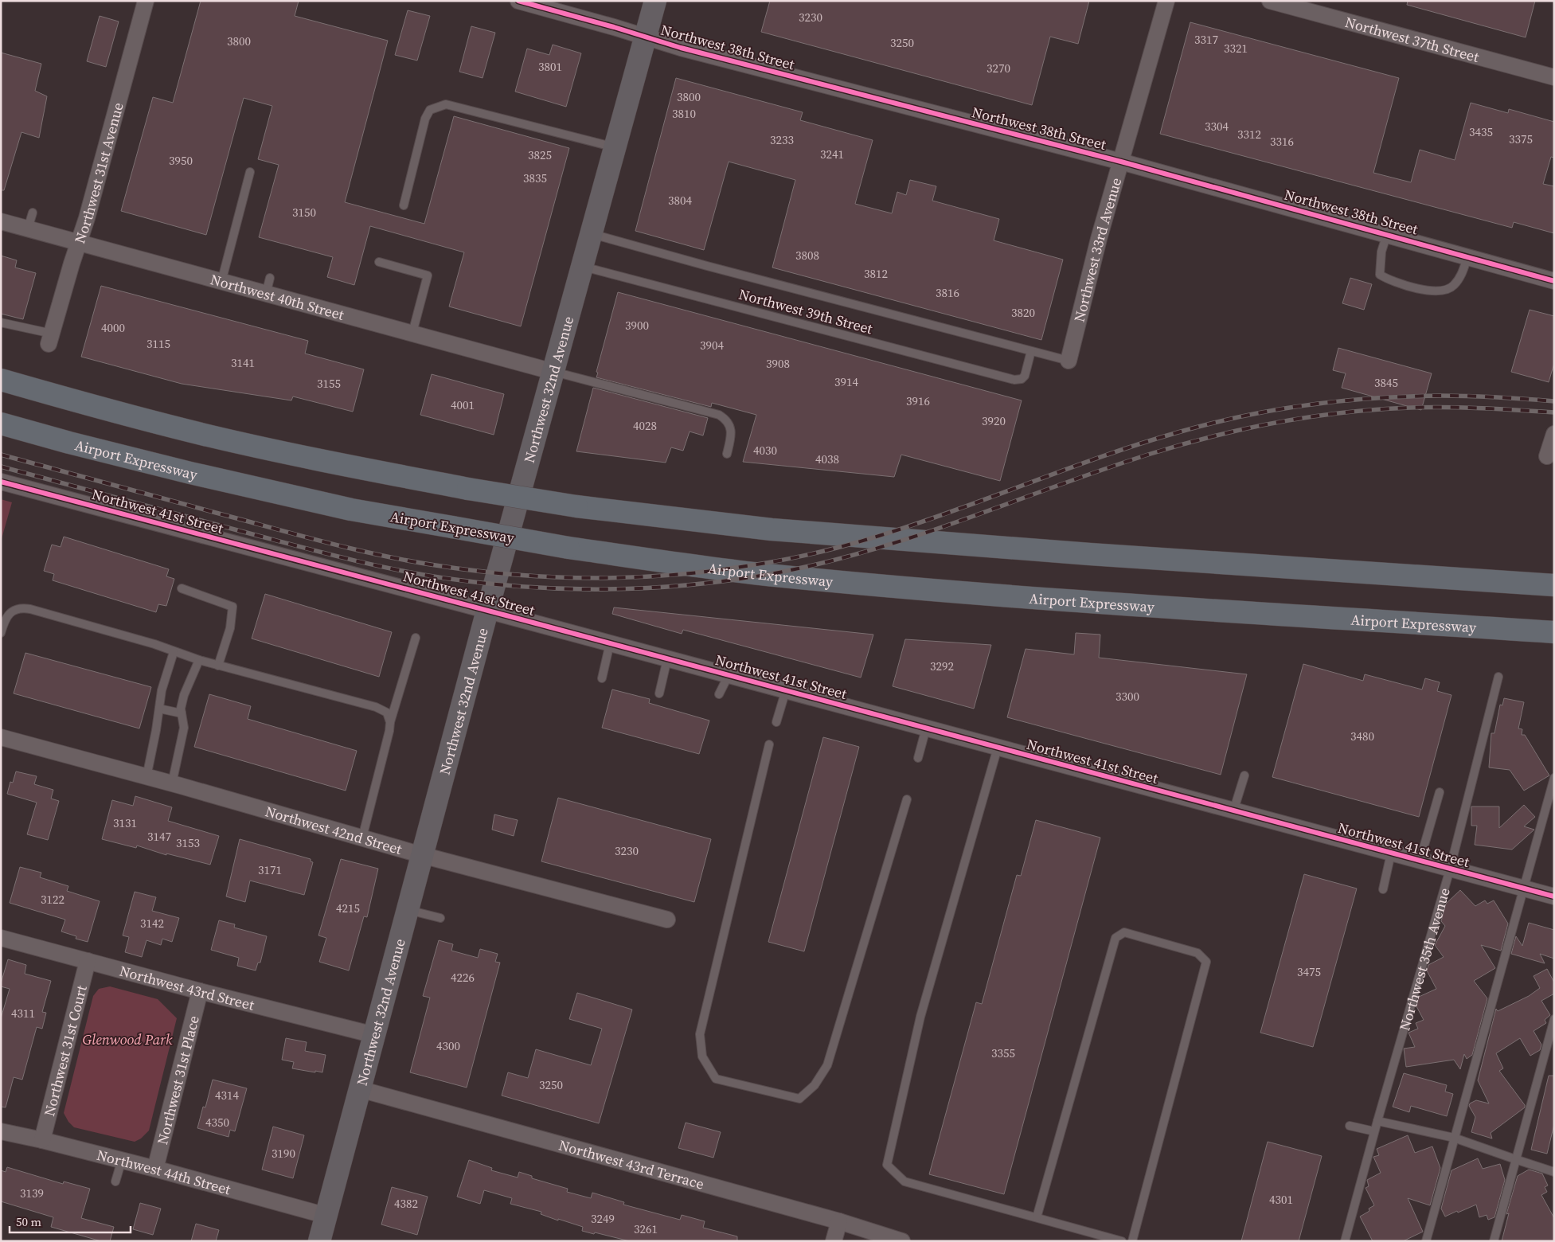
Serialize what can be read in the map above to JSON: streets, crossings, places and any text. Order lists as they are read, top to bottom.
{
  "streets": {
    "highway": ["Airport Expressway"],
    "main road": ["Northwest 32nd Avenue"],
    "street": [
      "Northwest 37th Street",
      "Northwest 38th Street",
      "Northwest 31st Avenue",
      "Northwest 33rd Avenue",
      "Northwest 40th Street",
      "Northwest 41st Street",
      "Northwest 42nd Street",
      "Northwest 43rd Street",
      "Northwest 31st Court",
      "Northwest 31st Place",
      "Northwest 43rd Terrace",
      "Northwest 44th Street"
    ],
    "lane": ["Northwest 39th Street", "Northwest 35th Avenue"]
  },
  "crossings": [
    ["Northwest 38th Street", "Northwest 33rd Avenue"],
    ["Northwest 38th Street", "Northwest 32nd Avenue"],
    ["Northwest 31st Avenue", "Northwest 40th Street"],
    ["Northwest 40th Street", "Northwest 32nd Avenue"],
    ["Northwest 39th Street", "Northwest 32nd Avenue"],
    ["Northwest 32nd Avenue", "Northwest 41st Street"],
    ["Northwest 32nd Avenue", "Northwest 42nd Street"],
    ["Northwest 32nd Avenue", "Northwest 43rd Street"],
    ["Northwest 32nd Avenue", "Northwest 43rd Terrace"],
    ["Northwest 32nd Avenue", "Northwest 44th Street"],
    ["Northwest 41st Street", "Northwest 35th Avenue"],
    ["Northwest 43rd Street", "Northwest 31st Court"],
    ["Northwest 43rd Street", "Northwest 31st Place"],
    ["Northwest 31st Court", "Northwest 44th Street"],
    ["Northwest 31st Place", "Northwest 44th Street"]
  ],
  "parks": ["Glenwood Park"],
  "house_numbers": [
    "3230",
    "3317",
    "3800",
    "3250",
    "3321",
    "3801",
    "3270",
    "3800",
    "3810",
    "3304",
    "3435",
    "3312",
    "3375",
    "3233",
    "3316",
    "3241",
    "3825",
    "3950",
    "3835",
    "3804",
    "3150",
    "3808",
    "3812",
    "3816",
    "3820",
    "3900",
    "4000",
    "3115",
    "3904",
    "3141",
    "3908",
    "3914",
    "3845",
    "3155",
    "3916",
    "4001",
    "3920",
    "4028",
    "4030",
    "4038",
    "3292",
    "3300",
    "3480",
    "3131",
    "3147",
    "3153",
    "3230",
    "3171",
    "3122",
    "4215",
    "3142",
    "3475",
    "4226",
    "4311",
    "4300",
    "3355",
    "3250",
    "4314",
    "4350",
    "3190",
    "3139",
    "4301",
    "4382",
    "3249",
    "3261"
  ],
  "scale_bar": "50 m"
}
